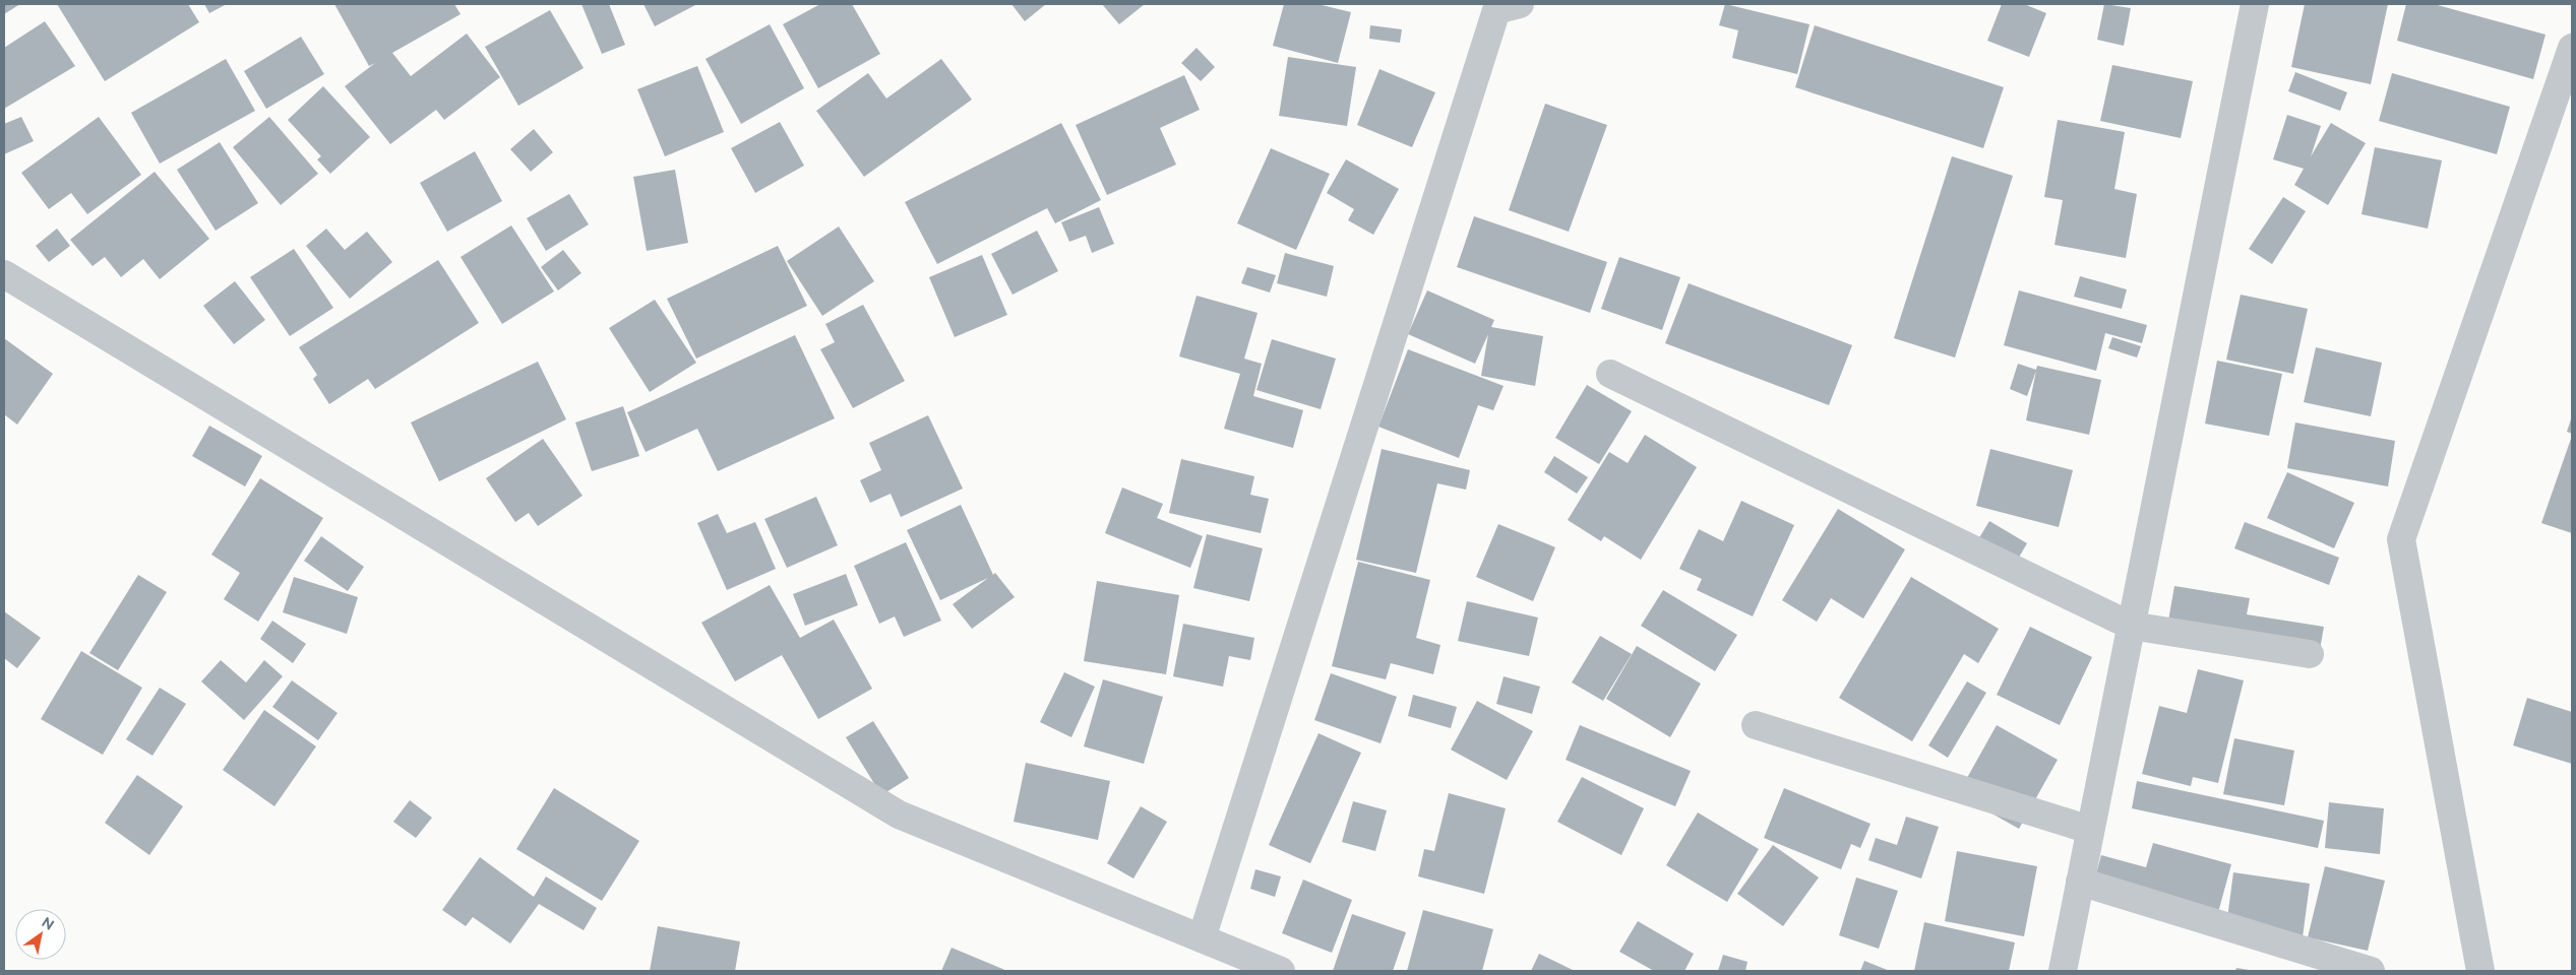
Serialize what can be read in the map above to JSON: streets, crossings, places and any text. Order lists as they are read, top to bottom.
{
  "north": "top right"
}
